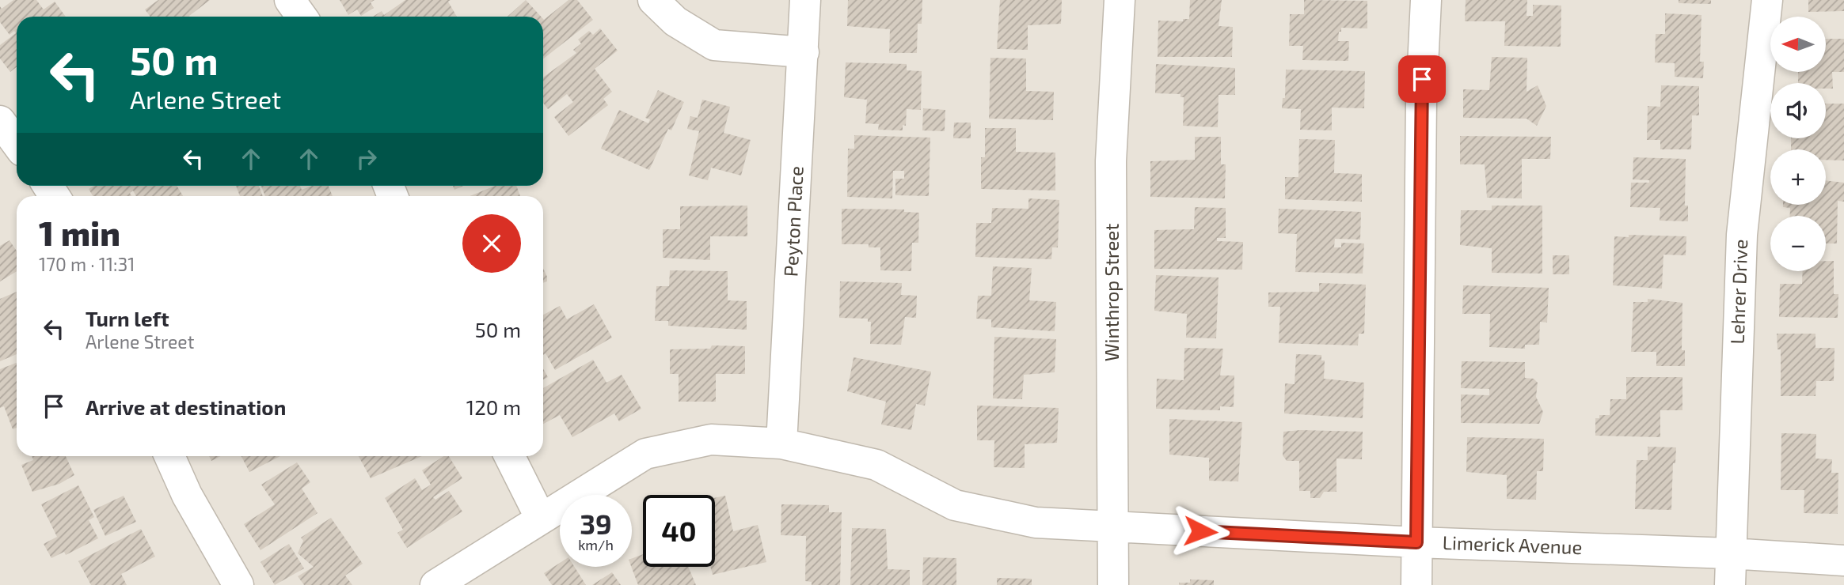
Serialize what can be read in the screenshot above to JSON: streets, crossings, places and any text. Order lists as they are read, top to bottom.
{
  "streets": {
    "street": [
      "Peyton Place",
      "Lehrer Drive",
      "Winthrop Street",
      "Limerick Avenue"
    ]
  },
  "crossings": [
    ["Peyton Place", "Limerick Avenue"],
    ["Lehrer Drive", "Limerick Avenue"],
    ["Winthrop Street", "Limerick Avenue"]
  ],
  "north": "left",
  "page": {
    "map_buttons": ["+", "−"],
    "turn": ["50 m", "Arlene Street"],
    "heading": ["1 min", "170 m · 11:31"],
    "list": [
      {
        "name": "Turn left",
        "note": "Arlene Street",
        "value": "50 m"
      },
      {
        "name": "Arrive at destination",
        "value": "120 m"
      }
    ],
    "speed": "39 km/h",
    "limit": "40"
  }
}
